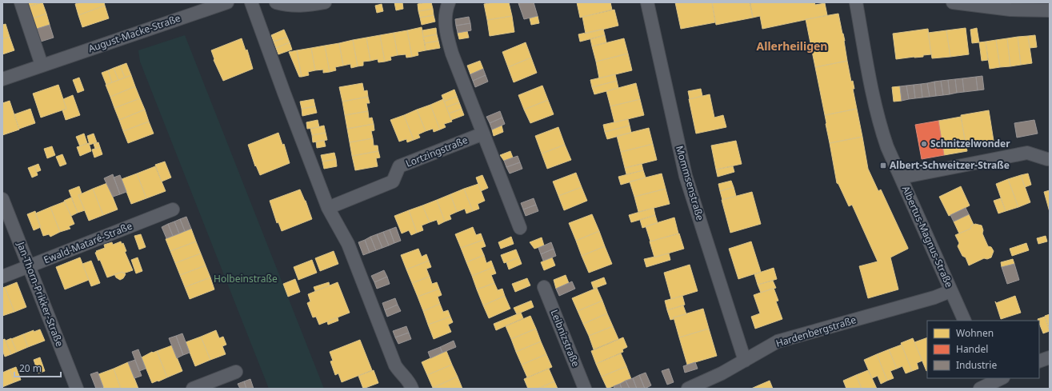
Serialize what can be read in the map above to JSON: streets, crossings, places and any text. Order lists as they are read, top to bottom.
{
  "streets": {
    "street": [
      "August-Macke-Straße",
      "Lortzingstraße",
      "Mommsenstraße",
      "Albertus-Magnus-Straße",
      "Ewald-Mataré-Straße",
      "Jan-Thorn-Prikker-Straße",
      "Hardenbergstraße",
      "Leibnizstraße"
    ]
  },
  "crossings": [
    ["Mommsenstraße", "Hardenbergstraße"],
    ["Albertus-Magnus-Straße", "Hardenbergstraße"],
    ["Ewald-Mataré-Straße", "Jan-Thorn-Prikker-Straße"]
  ],
  "districts": ["Allerheiligen"],
  "parks": ["Holbeinstraße"],
  "places": {
    "other": ["Schnitzelwonder"],
    "transit": ["Albert-Schweitzer-Straße"]
  },
  "legend": ["Wohnen", "Handel", "Industrie"],
  "scale_bar": "20 m"
}
